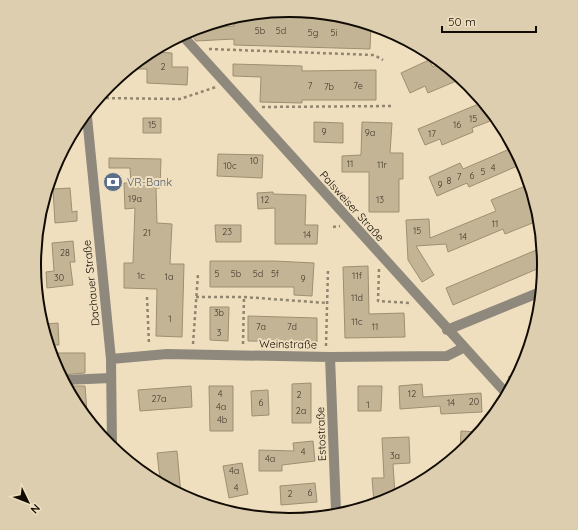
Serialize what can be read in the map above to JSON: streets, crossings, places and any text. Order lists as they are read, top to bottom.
{
  "streets": {
    "street": [
      "Palsweiser Straße",
      "Dachauer Straße",
      "Weinstraße",
      "Estostraße"
    ]
  },
  "crossings": [
    ["Palsweiser Straße", "Weinstraße"],
    ["Dachauer Straße", "Weinstraße"],
    ["Weinstraße", "Estostraße"]
  ],
  "places": {
    "bank": ["VR-Bank"]
  },
  "house_numbers": [
    "5b",
    "5d",
    "5g",
    "5i",
    "2",
    "7",
    "7e",
    "7b",
    "15",
    "15",
    "16",
    "9",
    "9a",
    "17",
    "10",
    "11",
    "11r",
    "10c",
    "4",
    "5",
    "6",
    "7",
    "8",
    "9",
    "19a",
    "12",
    "13",
    "11",
    "15",
    "23",
    "21",
    "14",
    "14",
    "28",
    "5",
    "5b",
    "5d",
    "5f",
    "1c",
    "11f",
    "1a",
    "30",
    "9",
    "11d",
    "3b",
    "1",
    "11c",
    "7a",
    "7d",
    "11",
    "3",
    "4",
    "12",
    "2",
    "27a",
    "20",
    "6",
    "14",
    "1",
    "4a",
    "2a",
    "4b",
    "4",
    "3a",
    "4a",
    "4a",
    "4",
    "6",
    "2"
  ],
  "scale_bar": "50 m",
  "north": "bottom right"
}
